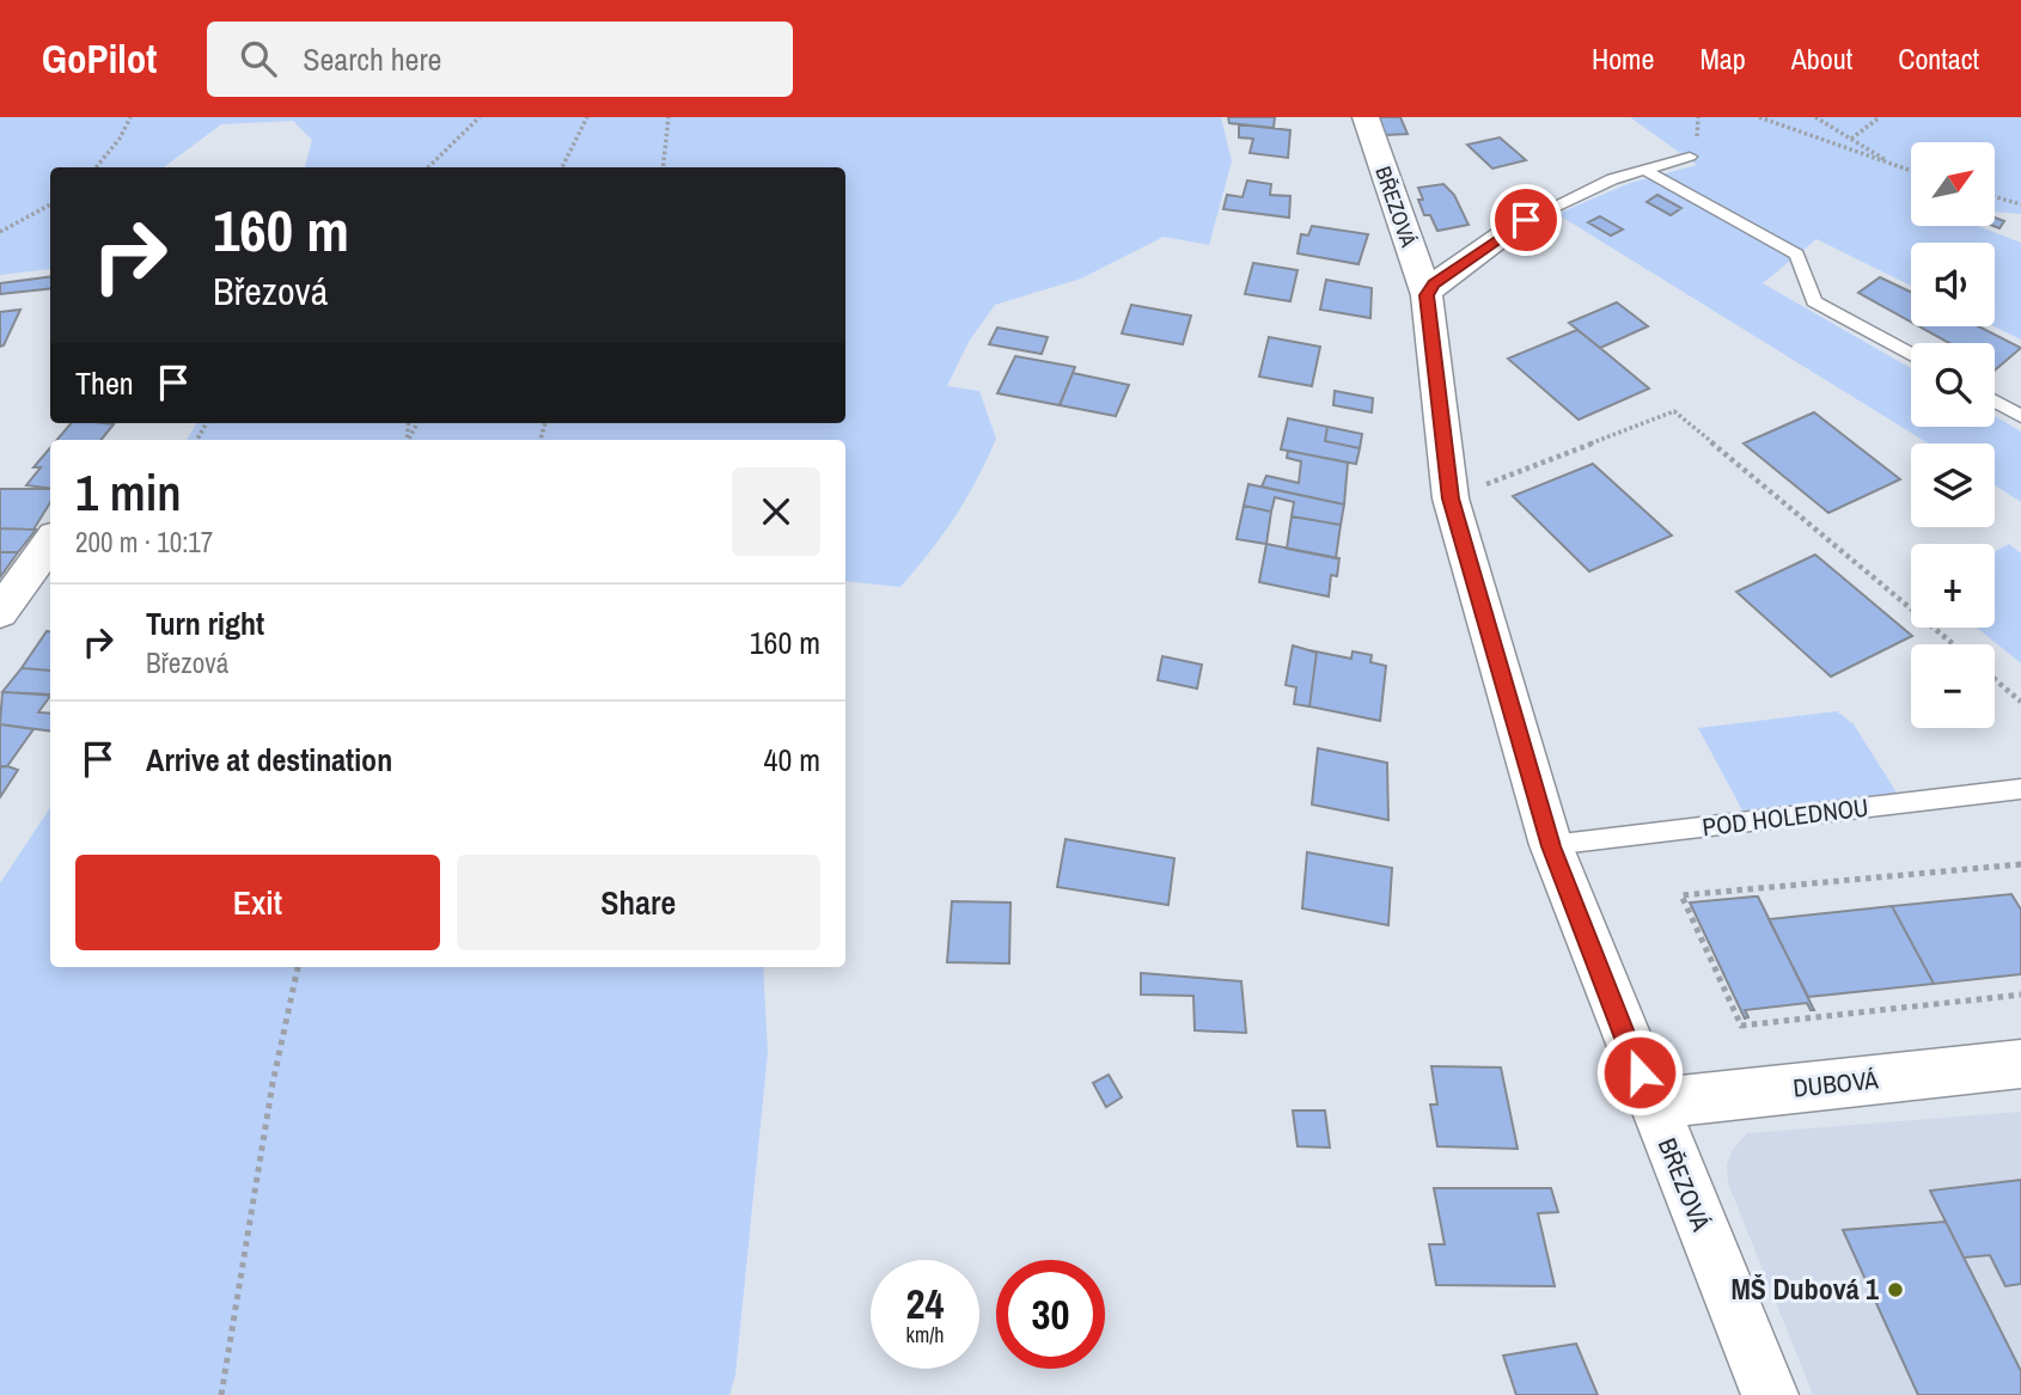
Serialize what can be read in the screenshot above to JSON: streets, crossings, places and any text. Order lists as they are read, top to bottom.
{
  "streets": {
    "street": ["BŘEZOVÁ", "DUBOVÁ"],
    "lane": ["POD HOLEDNOU"]
  },
  "crossings": [
    ["BŘEZOVÁ", "POD HOLEDNOU"],
    ["BŘEZOVÁ", "DUBOVÁ"]
  ],
  "places": ["MŠ Dubová 1"],
  "north": "top right",
  "page": {
    "header": "GoPilot",
    "search": "Search here",
    "nav": [
      "Home",
      "Map",
      "About",
      "Contact"
    ],
    "map_buttons": ["+", "−"],
    "turn": ["160 m", "Březová"],
    "then": "Then",
    "heading": ["1 min", "200 m · 10:17"],
    "list": [
      {
        "name": "Turn right",
        "note": "Březová",
        "value": "160 m"
      },
      {
        "name": "Arrive at destination",
        "value": "40 m"
      }
    ],
    "buttons": ["Exit", "Share"],
    "speed": "24 km/h",
    "limit": "30"
  }
}
